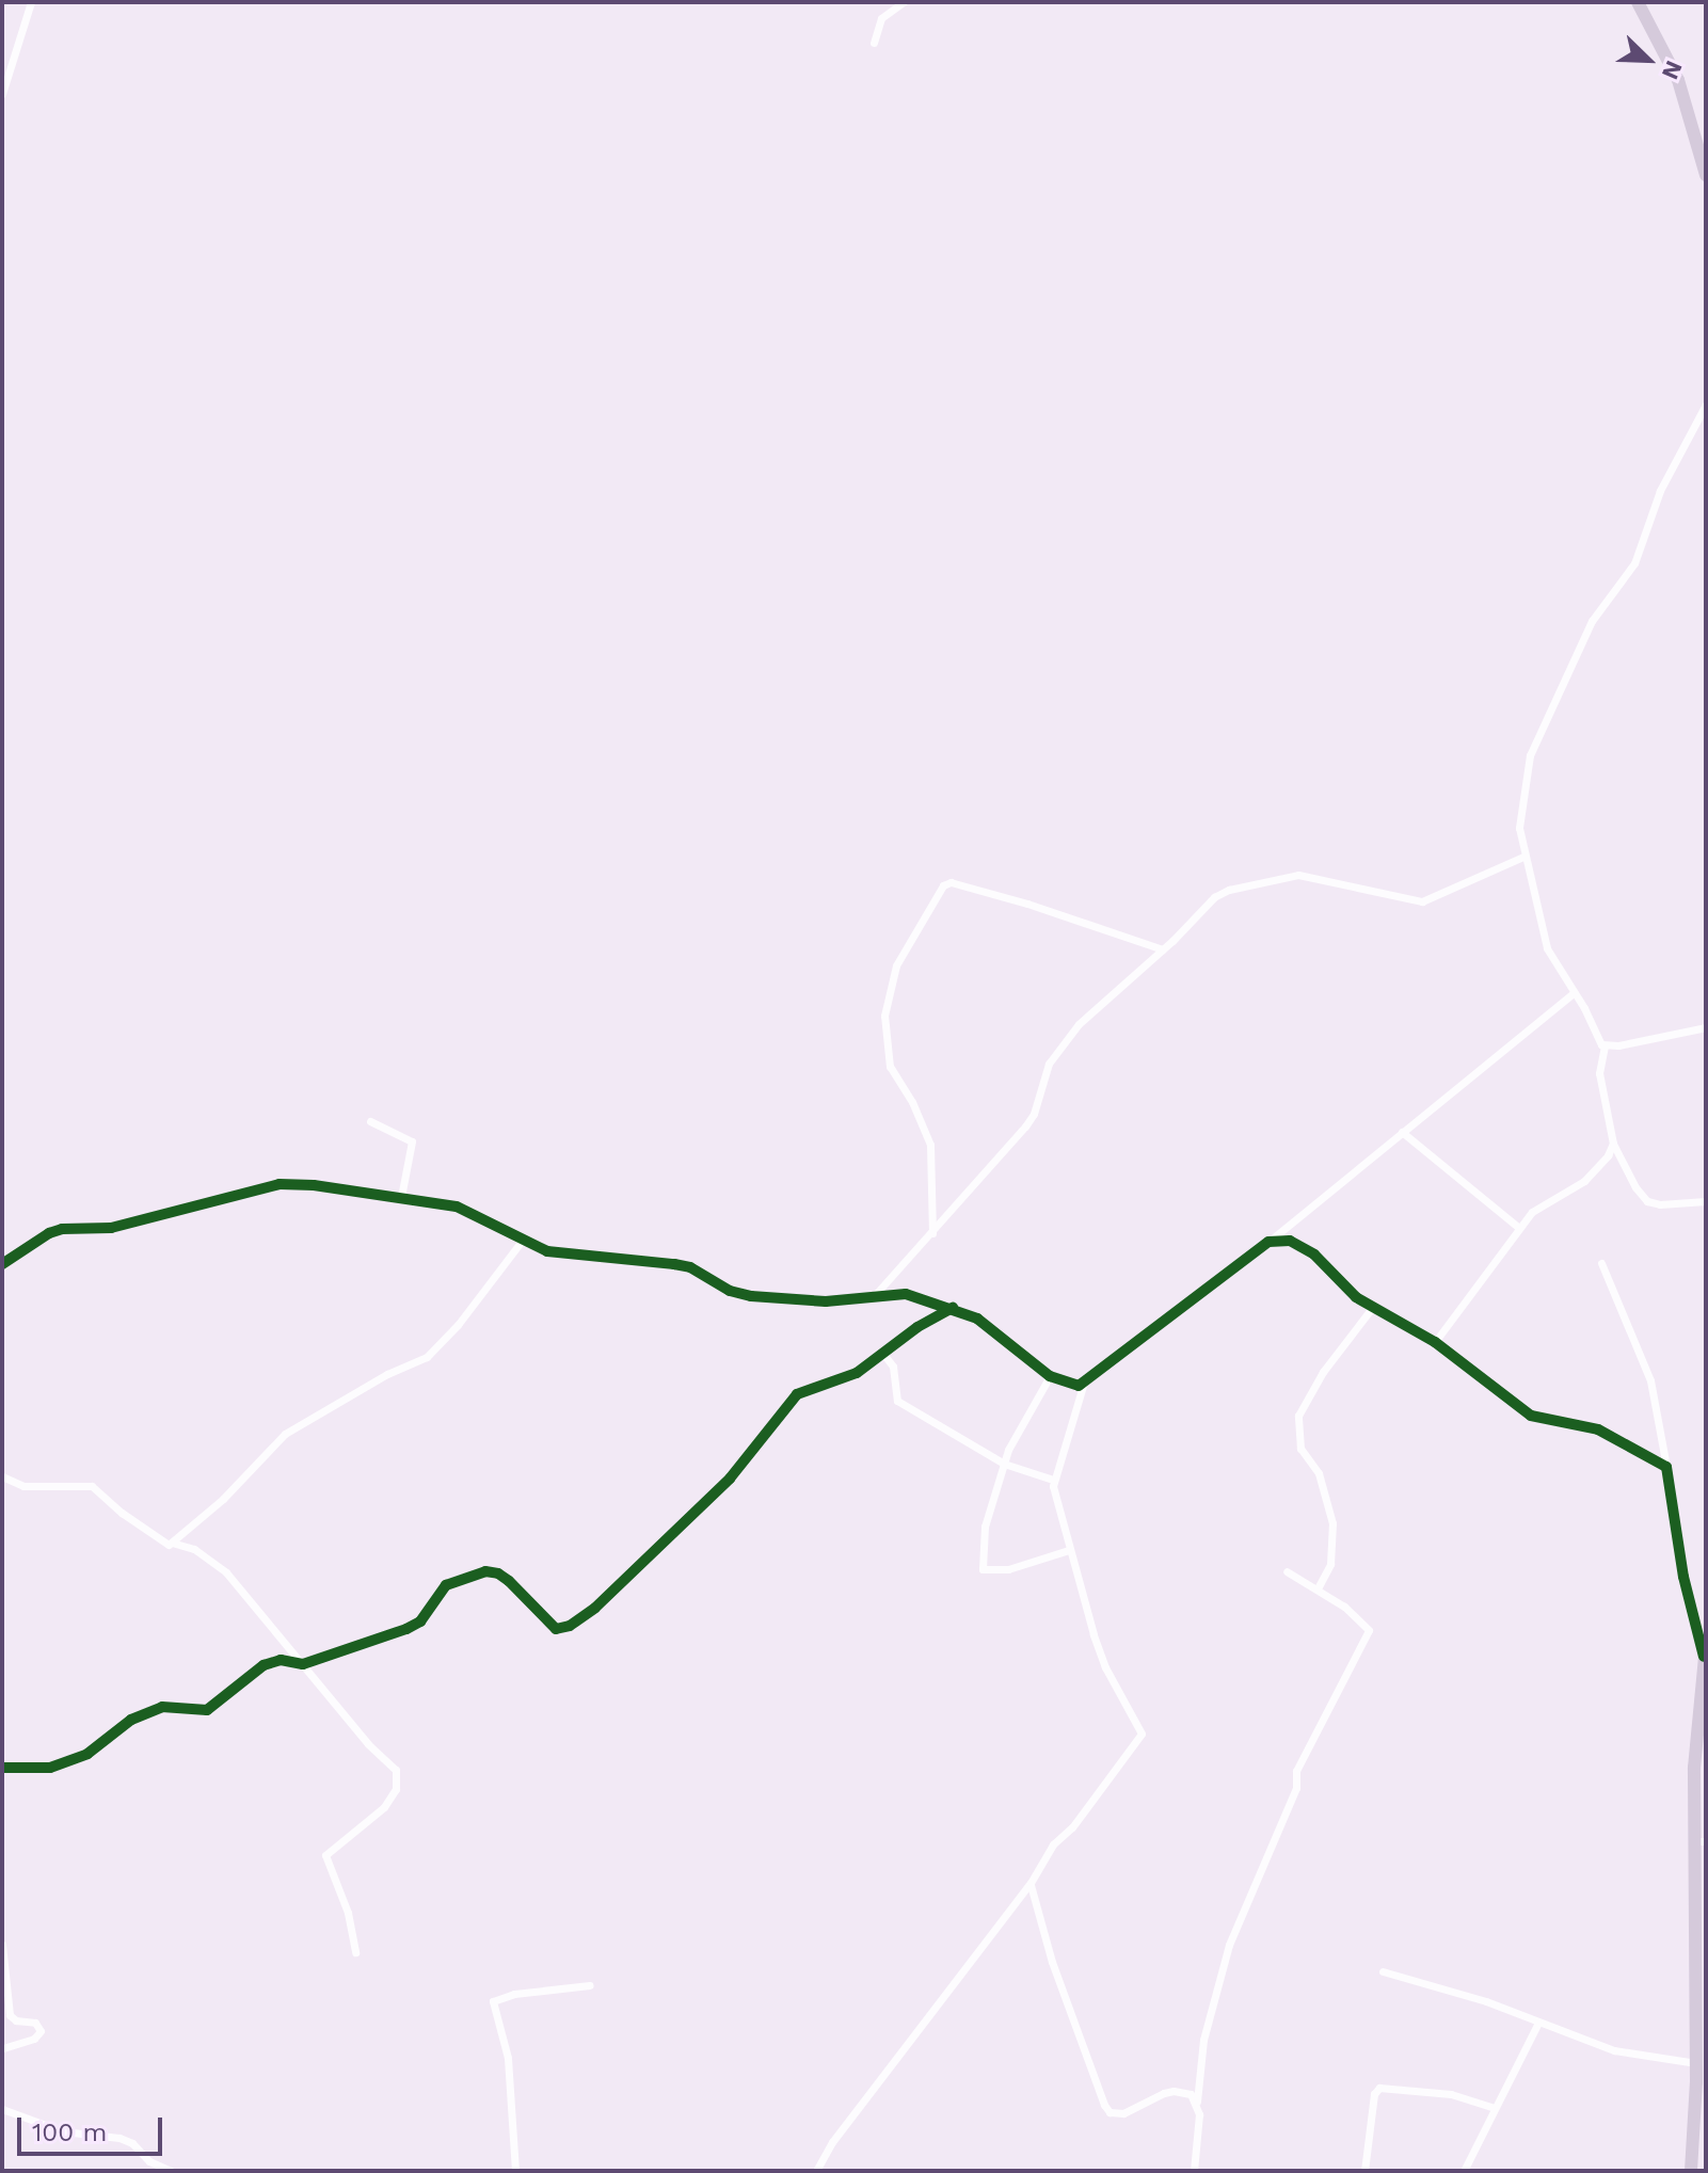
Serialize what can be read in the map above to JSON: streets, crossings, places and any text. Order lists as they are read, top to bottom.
{
  "scale_bar": "100 m",
  "north": "bottom right"
}
